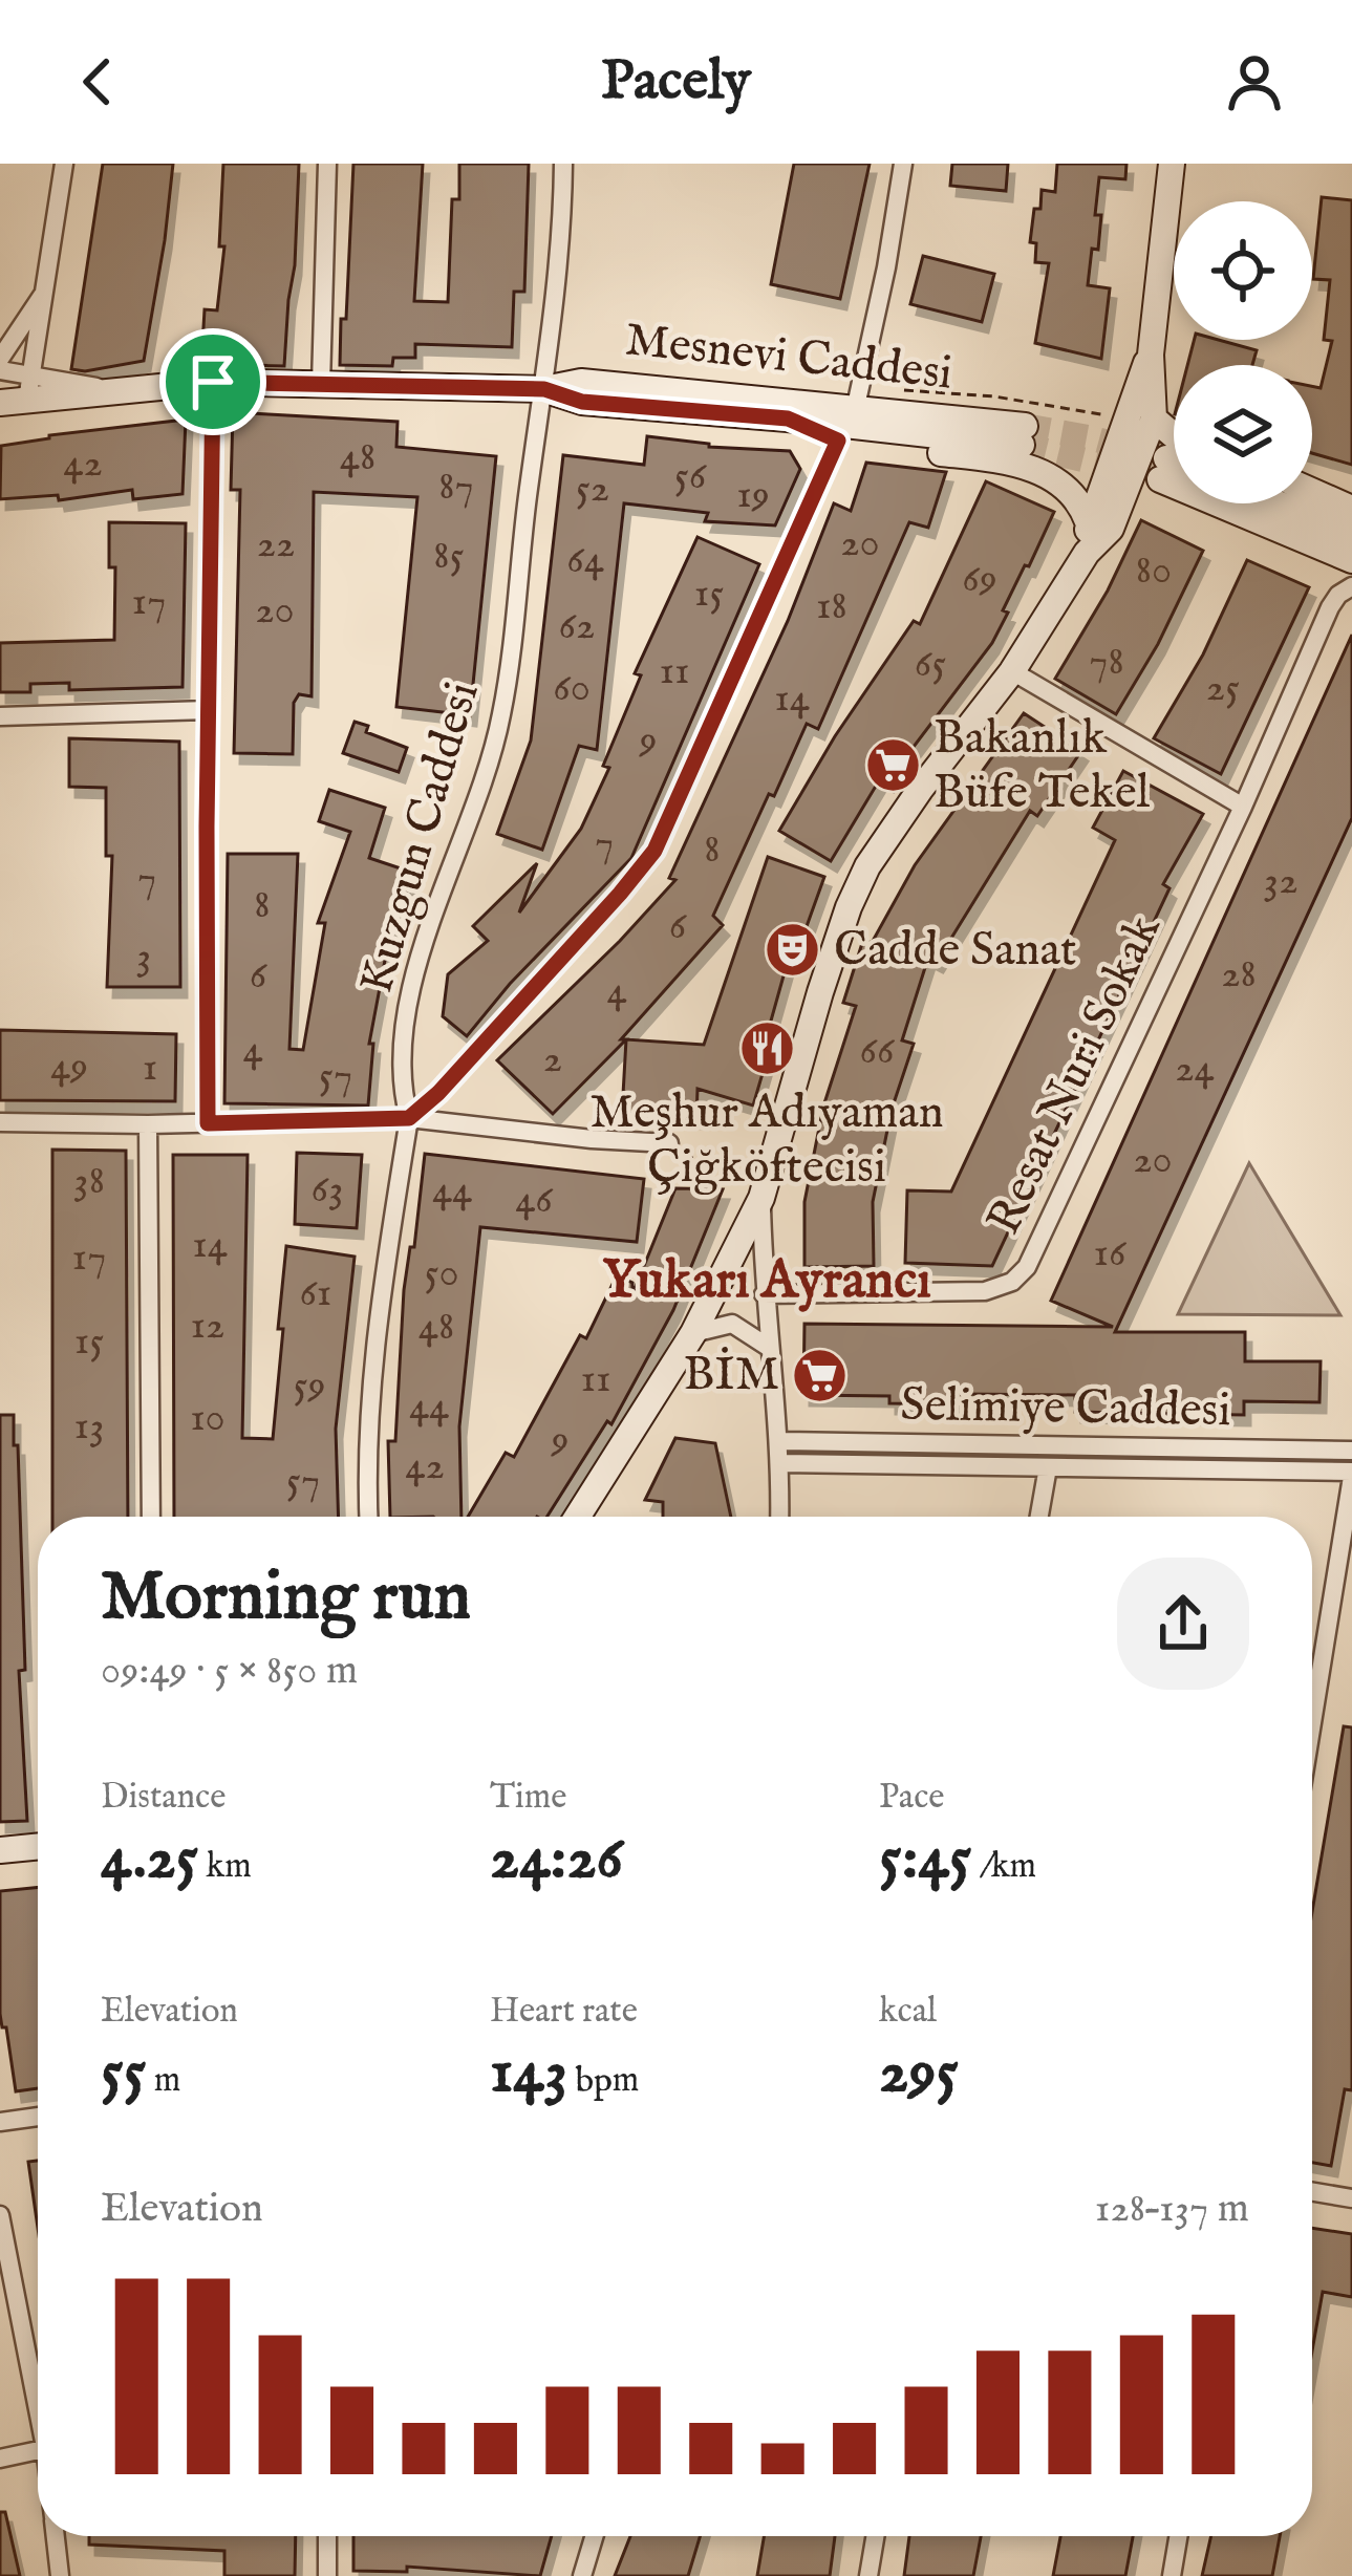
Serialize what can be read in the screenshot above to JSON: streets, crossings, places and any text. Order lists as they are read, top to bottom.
{
  "streets": {
    "main road": ["Mesnevi Caddesi"],
    "street": ["Kuzgun Caddesi", "Resat Nuri Sokak", "Selimiye Caddesi"]
  },
  "crossings": [
    ["Mesnevi Caddesi", "Kuzgun Caddesi"]
  ],
  "districts": ["Yukarı Ayrancı"],
  "places": {
    "supermarket": ["Bakanlık Büfe Tekel", "BİM"],
    "theatre": ["Cadde Sanat"],
    "restaurant": ["Meşhur Adıyaman Çiğköftecisi"]
  },
  "house_numbers": [
    "48",
    "42",
    "56",
    "87",
    "52",
    "19",
    "20",
    "22",
    "85",
    "64",
    "80",
    "69",
    "15",
    "17",
    "18",
    "20",
    "62",
    "78",
    "65",
    "11",
    "60",
    "25",
    "14",
    "9",
    "7",
    "8",
    "7",
    "32",
    "8",
    "6",
    "3",
    "28",
    "6",
    "4",
    "4",
    "66",
    "2",
    "49",
    "1",
    "24",
    "57",
    "20",
    "38",
    "63",
    "44",
    "46",
    "14",
    "16",
    "17",
    "50",
    "61",
    "12",
    "48",
    "15",
    "11",
    "59",
    "44",
    "10",
    "13",
    "9",
    "42",
    "57"
  ],
  "page": {
    "header": "Pacely",
    "heading": ["Morning run", "09:49 · 5 × 850 m"],
    "stats": [
      ["Distance", "4.25 km"],
      ["Time", "24:26"],
      ["Pace", "5:45 /km"],
      ["Elevation", "55 m"],
      ["Heart rate", "143 bpm"],
      ["kcal", "295"]
    ],
    "chart": ["Elevation", "128–137 m"]
  }
}
